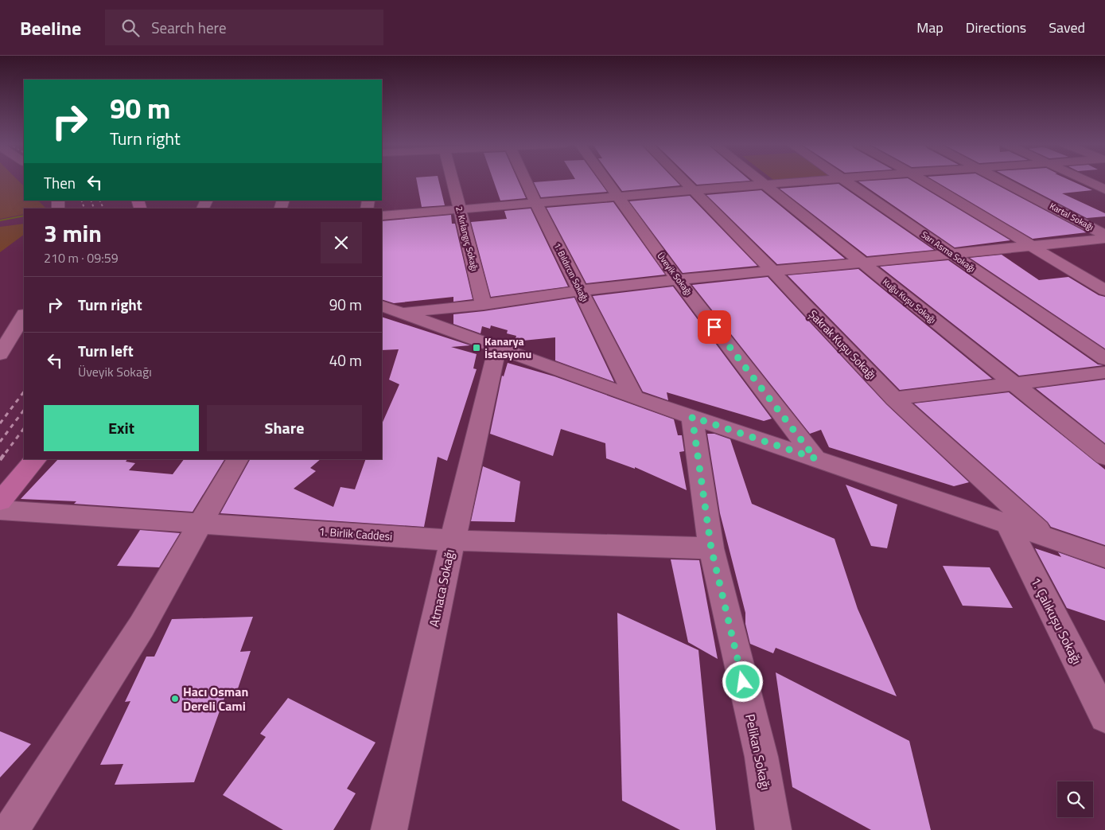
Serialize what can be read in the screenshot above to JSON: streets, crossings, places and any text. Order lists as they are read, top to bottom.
{
  "streets": {
    "street": [
      "Kartal Sokağı",
      "2. Kırlangıç Sokağı",
      "Sarı Asma Sokağı",
      "1. Bıldırcın Sokağı",
      "Üveyik Sokağı",
      "Kuğu Kuşu Sokağı",
      "Şakrak Kuşu Sokağı",
      "1. Birlik Caddesi",
      "Atmaca Sokağı",
      "1. Çalıkuşu Sokağı",
      "Pelikan Sokağı"
    ]
  },
  "crossings": [
    ["1. Birlik Caddesi", "Atmaca Sokağı"],
    ["1. Birlik Caddesi", "Pelikan Sokağı"]
  ],
  "places": {
    "transit": ["Kanarya İstasyonu"],
    "other": ["Hacı Osman Dereli Cami"]
  },
  "page": {
    "header": "Beeline",
    "search": "Search here",
    "nav": ["Map", "Directions", "Saved"],
    "turn": ["90 m", "Turn right"],
    "then": "Then",
    "heading": ["3 min", "210 m · 09:59"],
    "list": [
      {
        "name": "Turn right",
        "value": "90 m"
      },
      {
        "name": "Turn left",
        "note": "Üveyik Sokağı",
        "value": "40 m"
      }
    ],
    "buttons": ["Exit", "Share"]
  }
}
